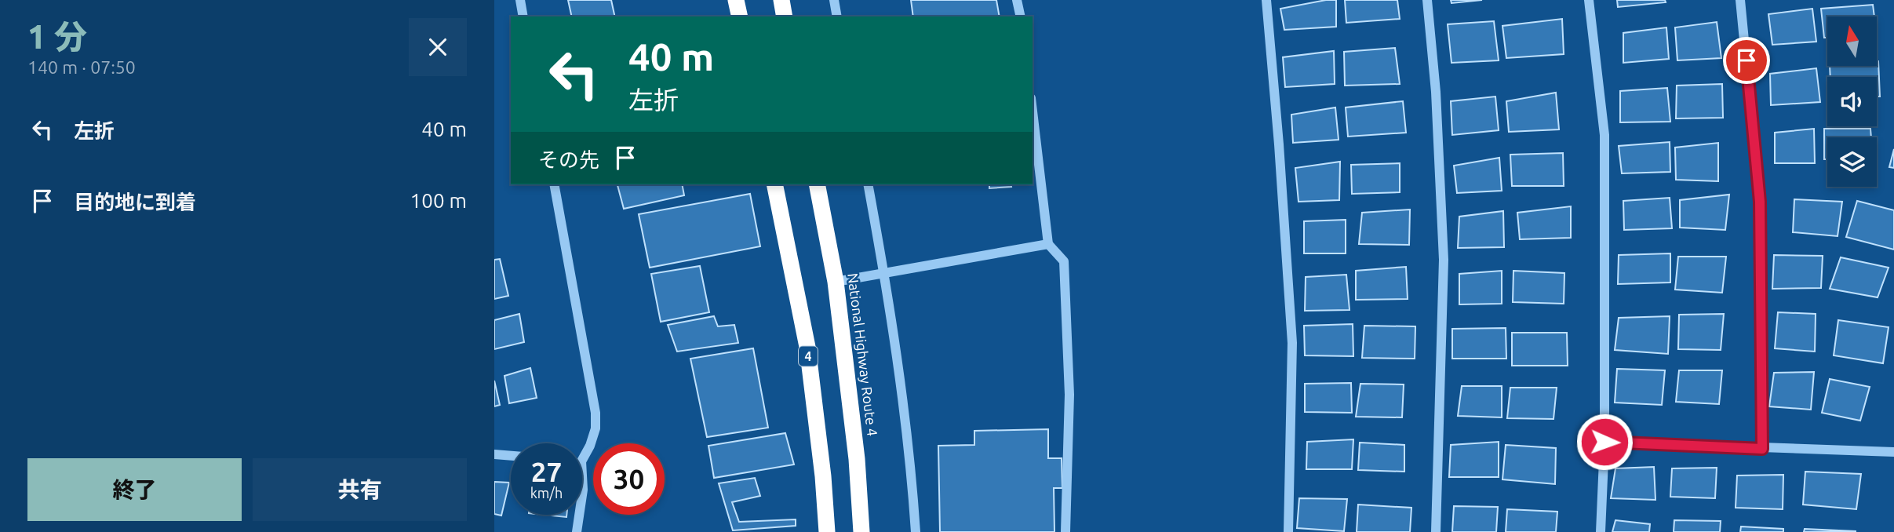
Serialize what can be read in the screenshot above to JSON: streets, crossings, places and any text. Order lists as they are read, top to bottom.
{
  "streets": {
    "highway": ["National Highway Route 4", "4"]
  },
  "north": "top",
  "page": {
    "heading": ["1 分", "140 m · 07:50"],
    "turn": ["40 m", "左折"],
    "list": [
      {
        "name": "左折",
        "value": "40 m"
      },
      {
        "name": "目的地に到着",
        "value": "100 m"
      }
    ],
    "then": "その先",
    "speed": "27 km/h",
    "limit": "30",
    "buttons": ["終了", "共有"]
  }
}
